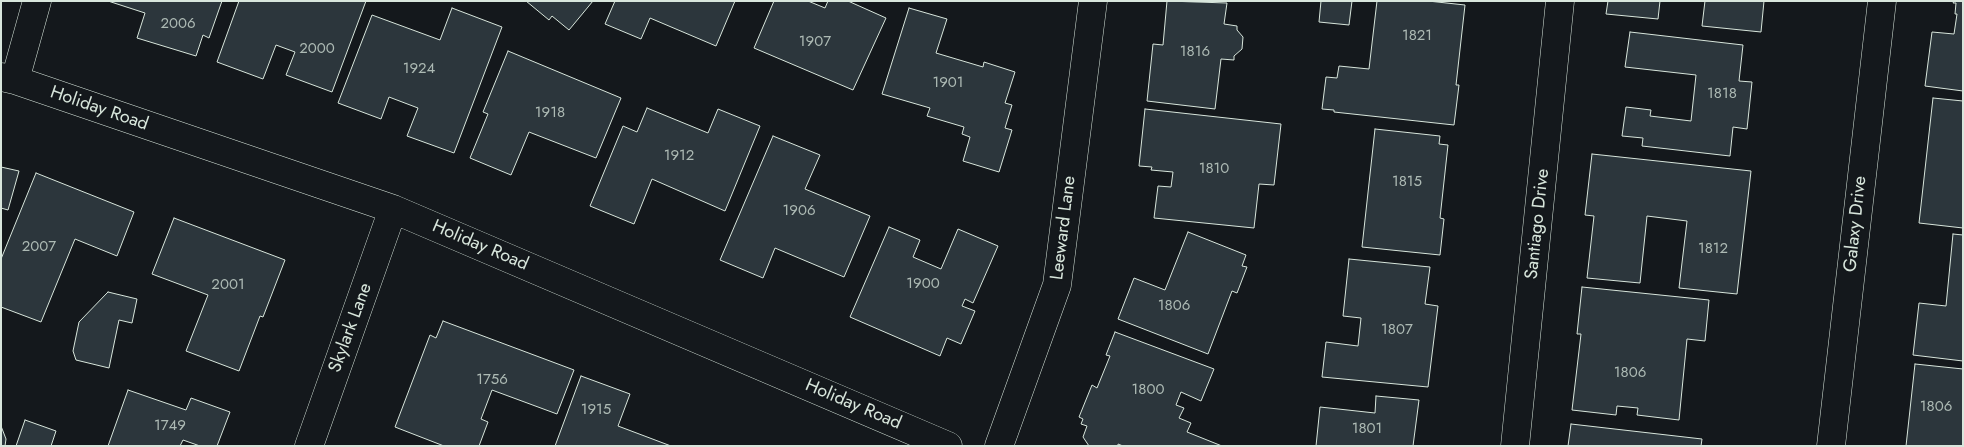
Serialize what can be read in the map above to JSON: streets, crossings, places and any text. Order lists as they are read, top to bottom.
{
  "streets": {
    "street": [
      "Holiday Road",
      "Santiago Drive",
      "Galaxy Drive",
      "Leeward Lane",
      "Skylark Lane"
    ]
  },
  "crossings": [
    ["Holiday Road", "Skylark Lane"]
  ],
  "house_numbers": [
    "2006",
    "1821",
    "1907",
    "2000",
    "1816",
    "1924",
    "1901",
    "1818",
    "1918",
    "1912",
    "1810",
    "1815",
    "1906",
    "2007",
    "1812",
    "1900",
    "2001",
    "1806",
    "1807",
    "1806",
    "1756",
    "1800",
    "1806",
    "1915",
    "1749",
    "1801"
  ]
}
